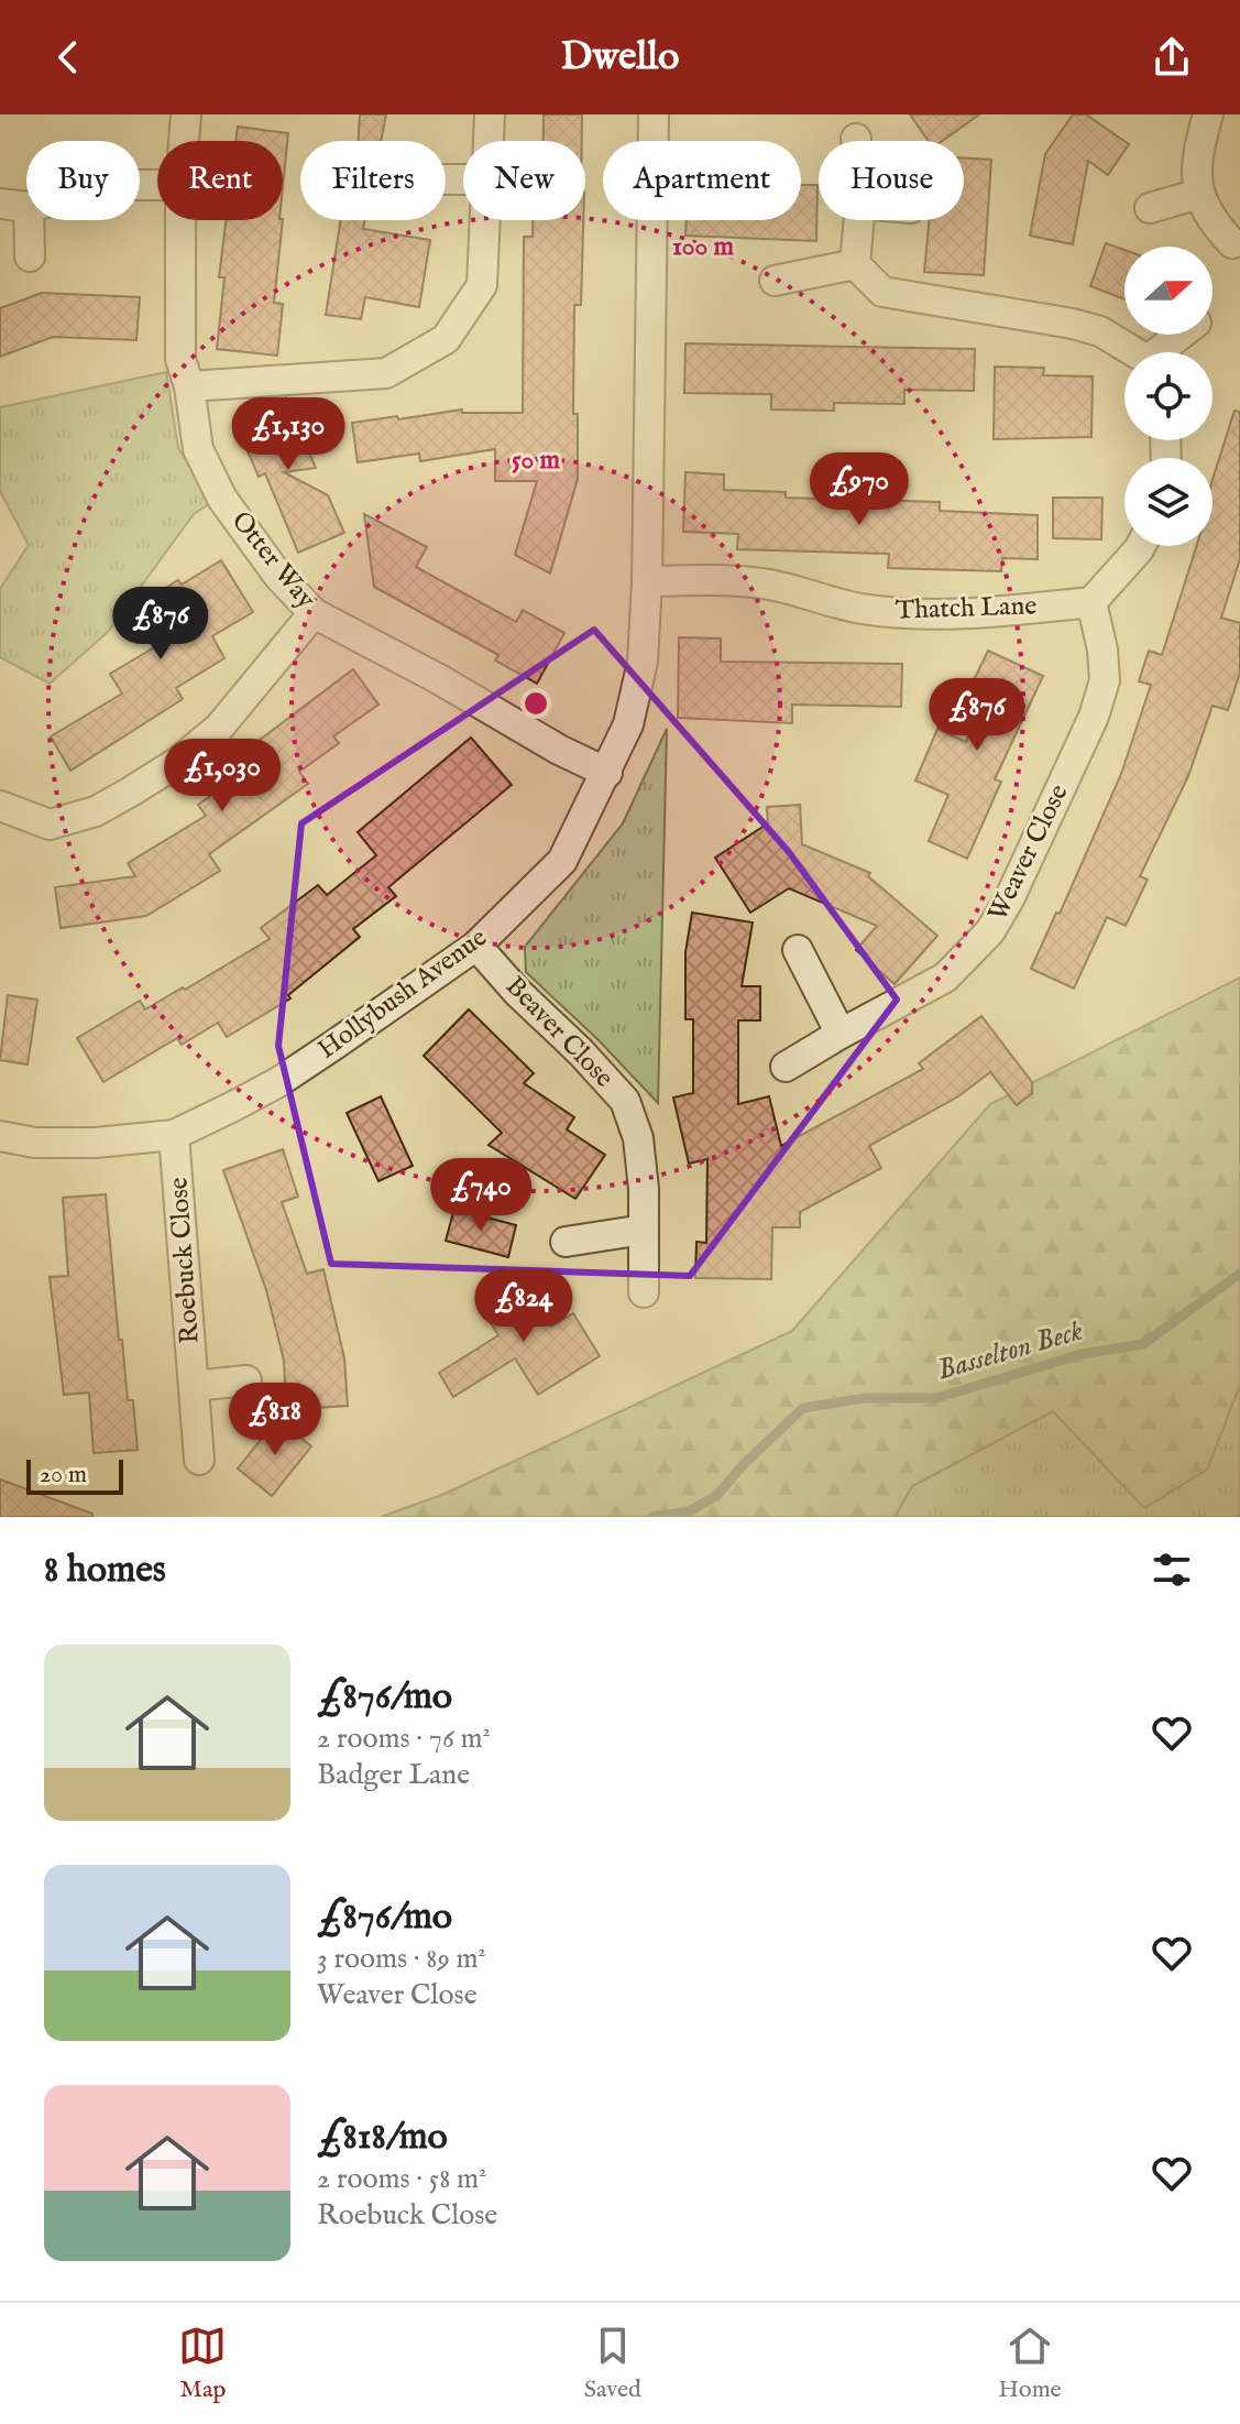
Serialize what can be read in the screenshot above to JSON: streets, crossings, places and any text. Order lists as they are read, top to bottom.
{
  "streets": {
    "street": [
      "Otter Way",
      "Thatch Lane",
      "Weaver Close",
      "Hollybush Avenue",
      "Beaver Close",
      "Roebuck Close"
    ]
  },
  "crossings": [
    ["Otter Way", "Hollybush Avenue"],
    ["Thatch Lane", "Weaver Close"],
    ["Thatch Lane", "Hollybush Avenue"],
    ["Hollybush Avenue", "Beaver Close"],
    ["Hollybush Avenue", "Roebuck Close"]
  ],
  "water": ["Basselton Beck"],
  "scale_bar": "20 m",
  "north": "right",
  "page": {
    "header": "Dwello",
    "chip": [
      "Buy",
      "Rent",
      "Filters",
      "New",
      "Apartment",
      "House"
    ],
    "price": [
      "£1,130",
      "£970",
      "£876",
      "£876",
      "£1,030",
      "£740",
      "£824",
      "£818"
    ],
    "scale": "20 m",
    "heading": "8 homes",
    "list": [
      {
        "name": "£876/mo",
        "note": "2 rooms · 76 m² · Badger Lane"
      },
      {
        "name": "£876/mo",
        "note": "3 rooms · 89 m² · Weaver Close"
      },
      {
        "name": "£818/mo",
        "note": "2 rooms · 58 m² · Roebuck Close"
      }
    ],
    "tabs": ["Map", "Saved", "Home"]
  },
  "rings": ["100 m", "50 m"]
}
